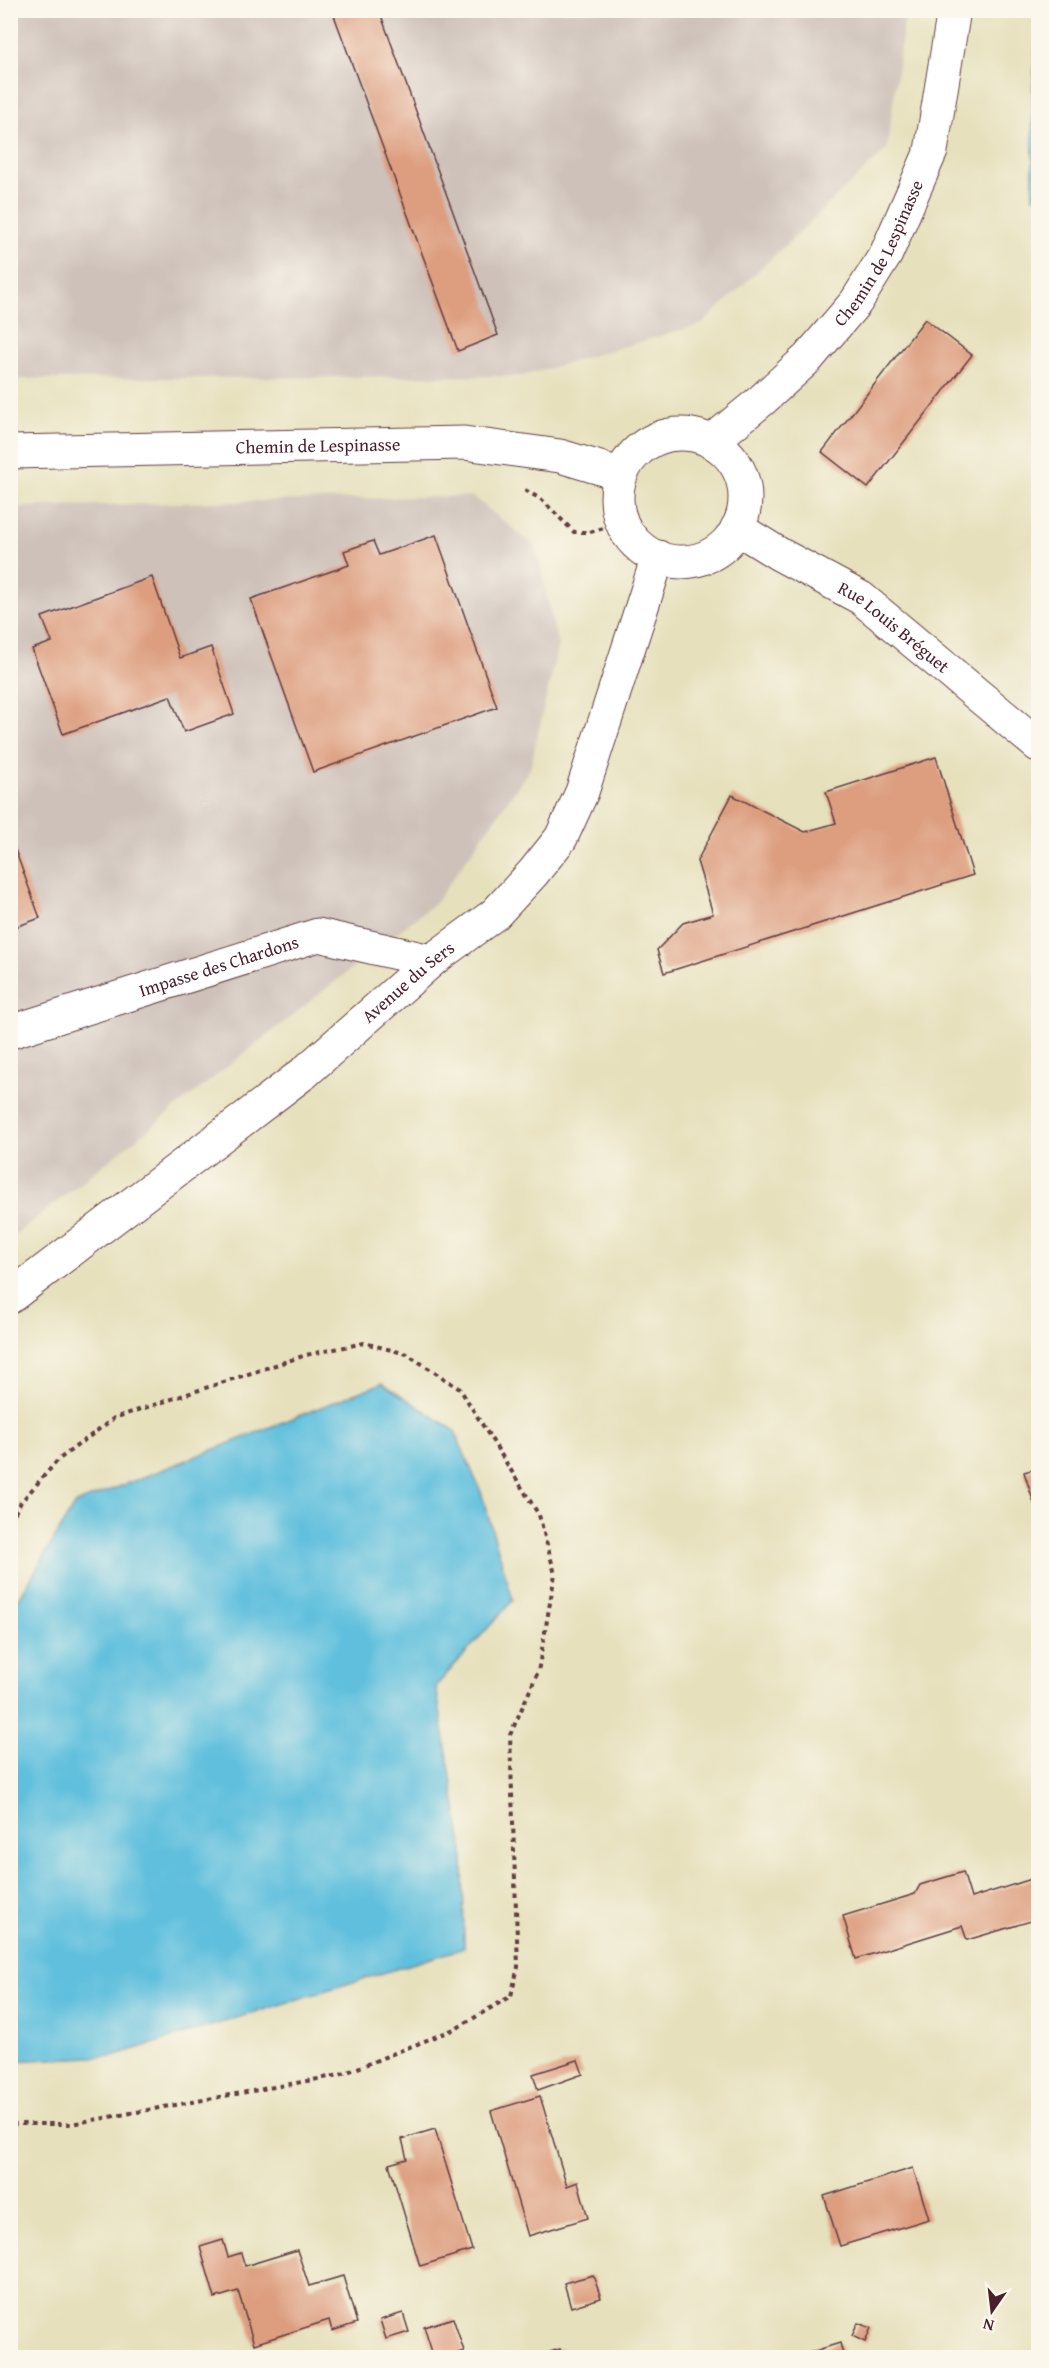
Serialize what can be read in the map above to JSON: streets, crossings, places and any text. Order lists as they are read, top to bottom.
{
  "streets": {
    "street": [
      "Chemin de Lespinasse",
      "Rue Louis Bréguet",
      "Impasse des Chardons",
      "Avenue du Sers"
    ]
  },
  "crossings": [
    ["Chemin de Lespinasse", "Rue Louis Bréguet"],
    ["Chemin de Lespinasse", "Avenue du Sers"],
    ["Rue Louis Bréguet", "Avenue du Sers"],
    ["Impasse des Chardons", "Avenue du Sers"]
  ],
  "north": "bottom"
}
